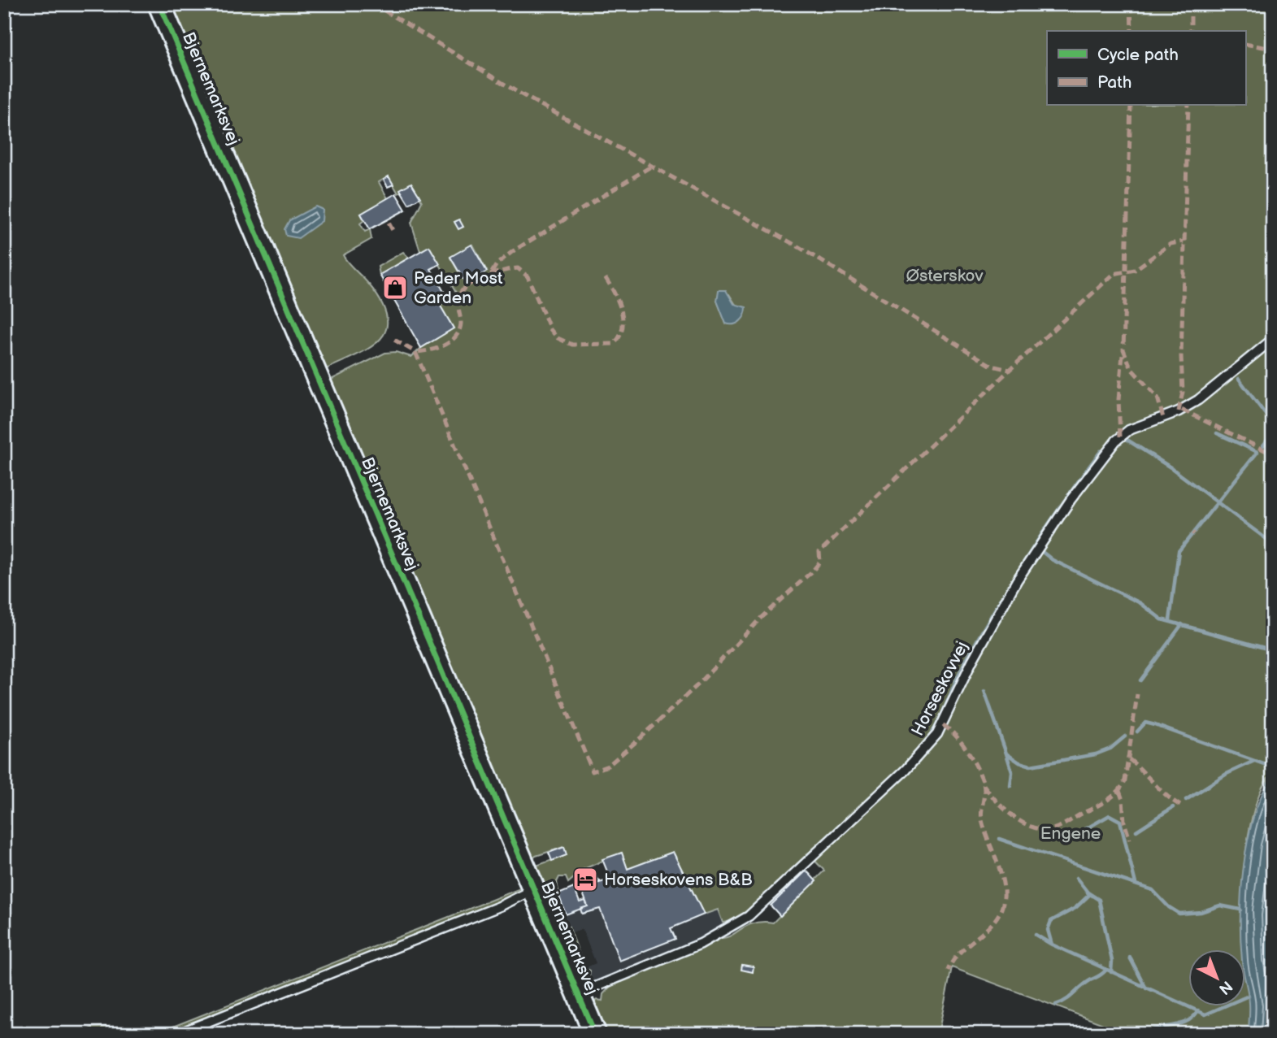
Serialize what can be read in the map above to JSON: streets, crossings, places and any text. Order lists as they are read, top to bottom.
{
  "streets": {
    "street": ["Bjernemarksvej"],
    "lane": ["Horseskovvej"]
  },
  "crossings": [
    ["Bjernemarksvej", "Horseskovvej"]
  ],
  "parks": ["Østerskov", "Engene"],
  "places": {
    "shop": ["Peder Most Garden"],
    "hotel": ["Horseskovens B&B"]
  },
  "legend": ["Cycle path", "Path"],
  "north": "bottom right"
}
